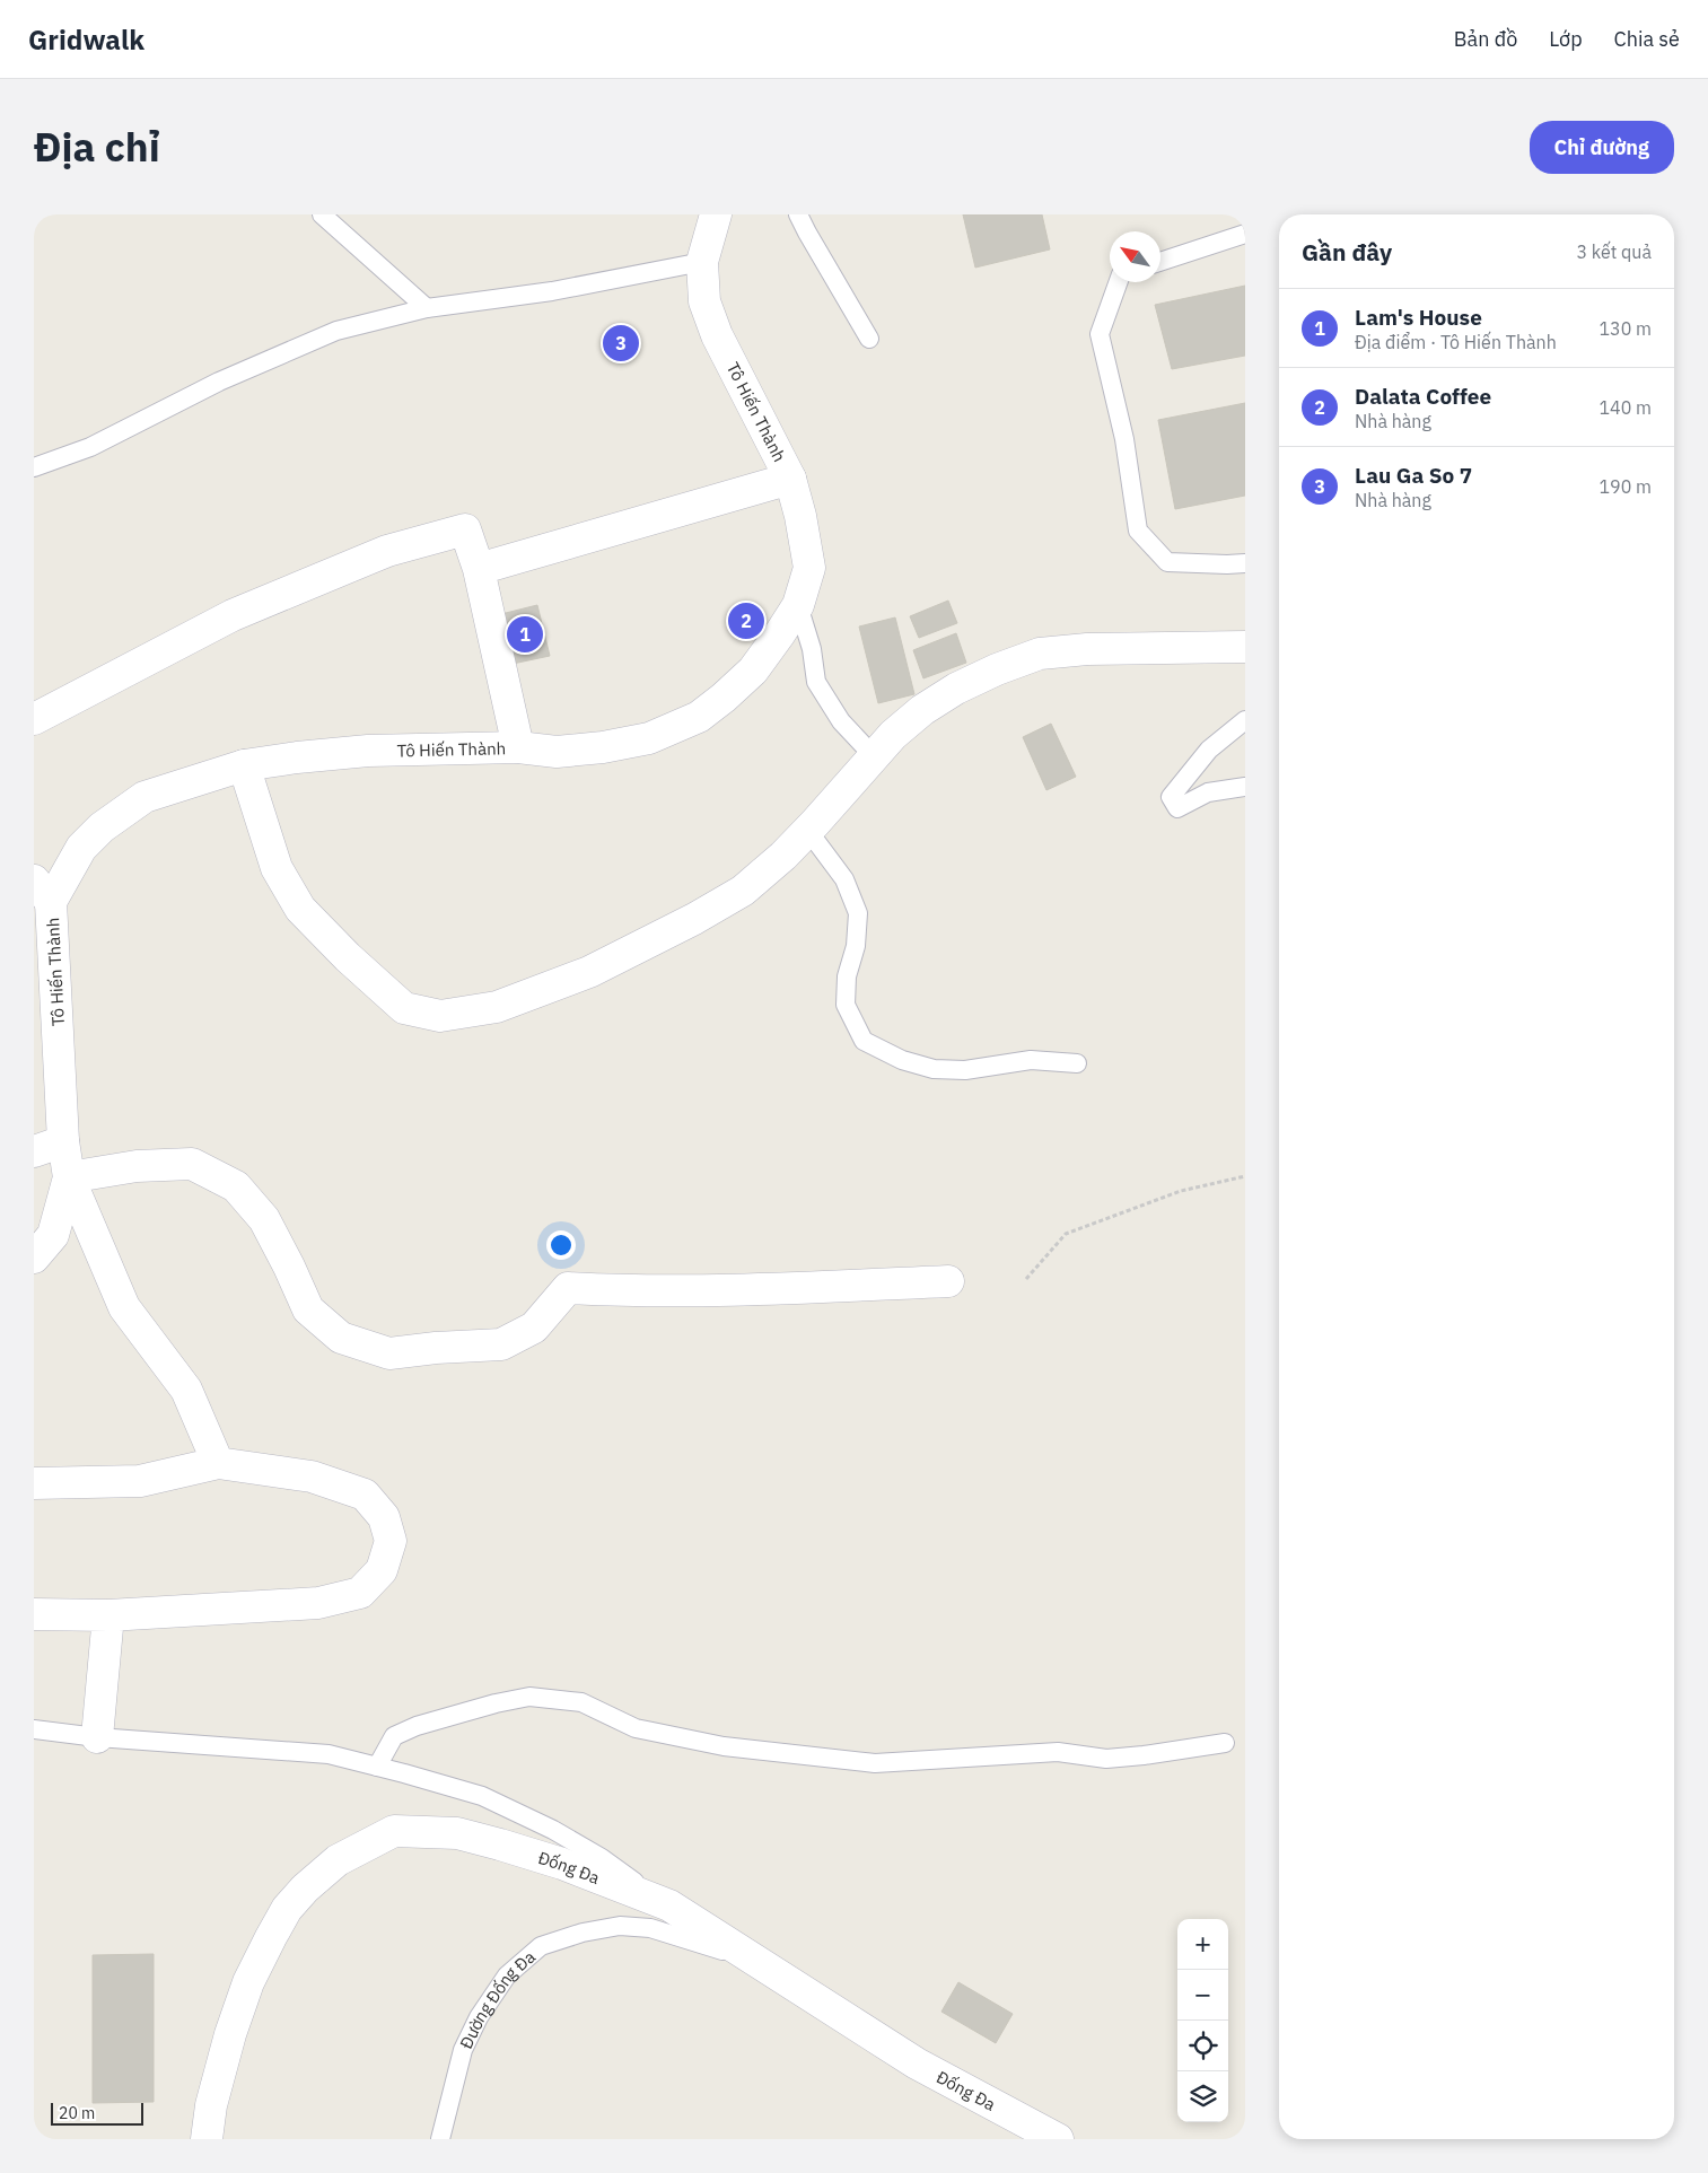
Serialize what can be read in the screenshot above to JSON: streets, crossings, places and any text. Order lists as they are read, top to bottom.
{
  "streets": {
    "street": ["Tô Hiến Thành", "Đống Đa"],
    "lane": ["Đường Đống Đa"]
  },
  "crossings": [
    ["Đống Đa", "Đường Đống Đa"]
  ],
  "scale_bar": "20 m",
  "north": "top left",
  "page": {
    "header": "Gridwalk",
    "nav": ["Bản đồ", "Lớp", "Chia sẻ"],
    "title": "Địa chỉ",
    "buttons": "Chỉ đường",
    "heading": ["Gần đây", "3 kết quả"],
    "list": [
      {
        "mark": "1",
        "name": "Lam's House",
        "note": "Địa điểm · Tô Hiến Thành",
        "value": "130 m"
      },
      {
        "mark": "2",
        "name": "Dalata Coffee",
        "note": "Nhà hàng",
        "value": "140 m"
      },
      {
        "mark": "3",
        "name": "Lau Ga So 7",
        "note": "Nhà hàng",
        "value": "190 m"
      }
    ],
    "pins": ["3", "2", "1"],
    "map_buttons": ["+", "−"],
    "scale": "20 m"
  }
}
